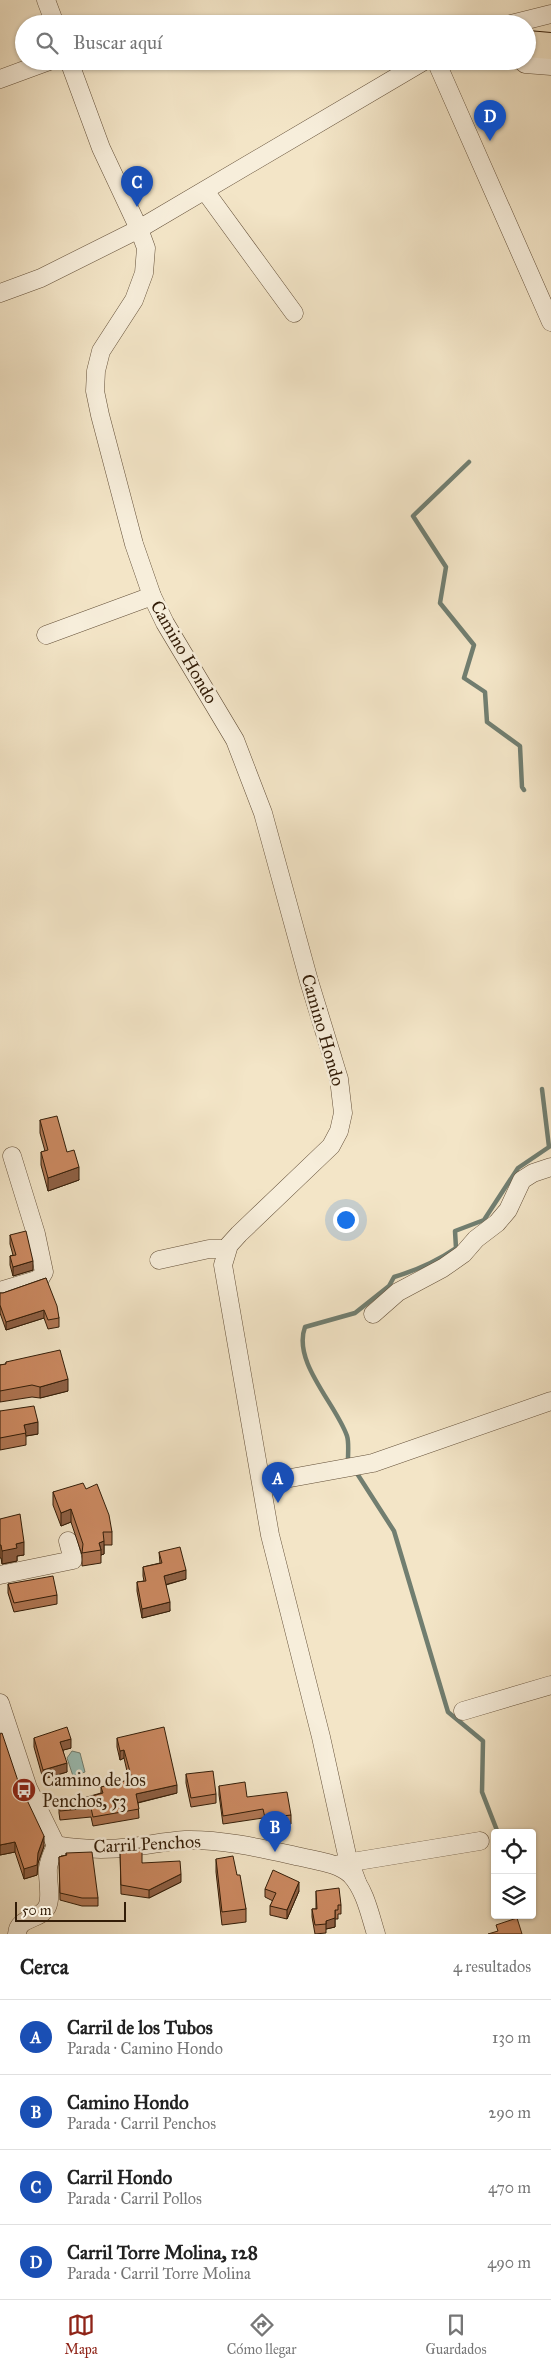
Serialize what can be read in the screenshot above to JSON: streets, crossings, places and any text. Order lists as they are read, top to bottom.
{
  "streets": {
    "street": ["Camino Hondo", "Carril Penchos"]
  },
  "crossings": [
    ["Camino Hondo", "Carril Penchos"]
  ],
  "places": {
    "bus stop": ["Camino de los Penchos, 53"]
  },
  "scale_bar": "50 m",
  "page": {
    "search": "Buscar aquí",
    "pins": [
      "D",
      "C",
      "A",
      "B"
    ],
    "scale": "50 m",
    "heading": ["Cerca", "4 resultados"],
    "list": [
      {
        "mark": "A",
        "name": "Carril de los Tubos",
        "note": "Parada · Camino Hondo",
        "value": "130 m"
      },
      {
        "mark": "B",
        "name": "Camino Hondo",
        "note": "Parada · Carril Penchos",
        "value": "290 m"
      },
      {
        "mark": "C",
        "name": "Carril Hondo",
        "note": "Parada · Carril Pollos",
        "value": "470 m"
      },
      {
        "mark": "D",
        "name": "Carril Torre Molina, 128",
        "note": "Parada · Carril Torre Molina",
        "value": "490 m"
      }
    ],
    "nav": ["Mapa", "Cómo llegar", "Guardados"]
  }
}
